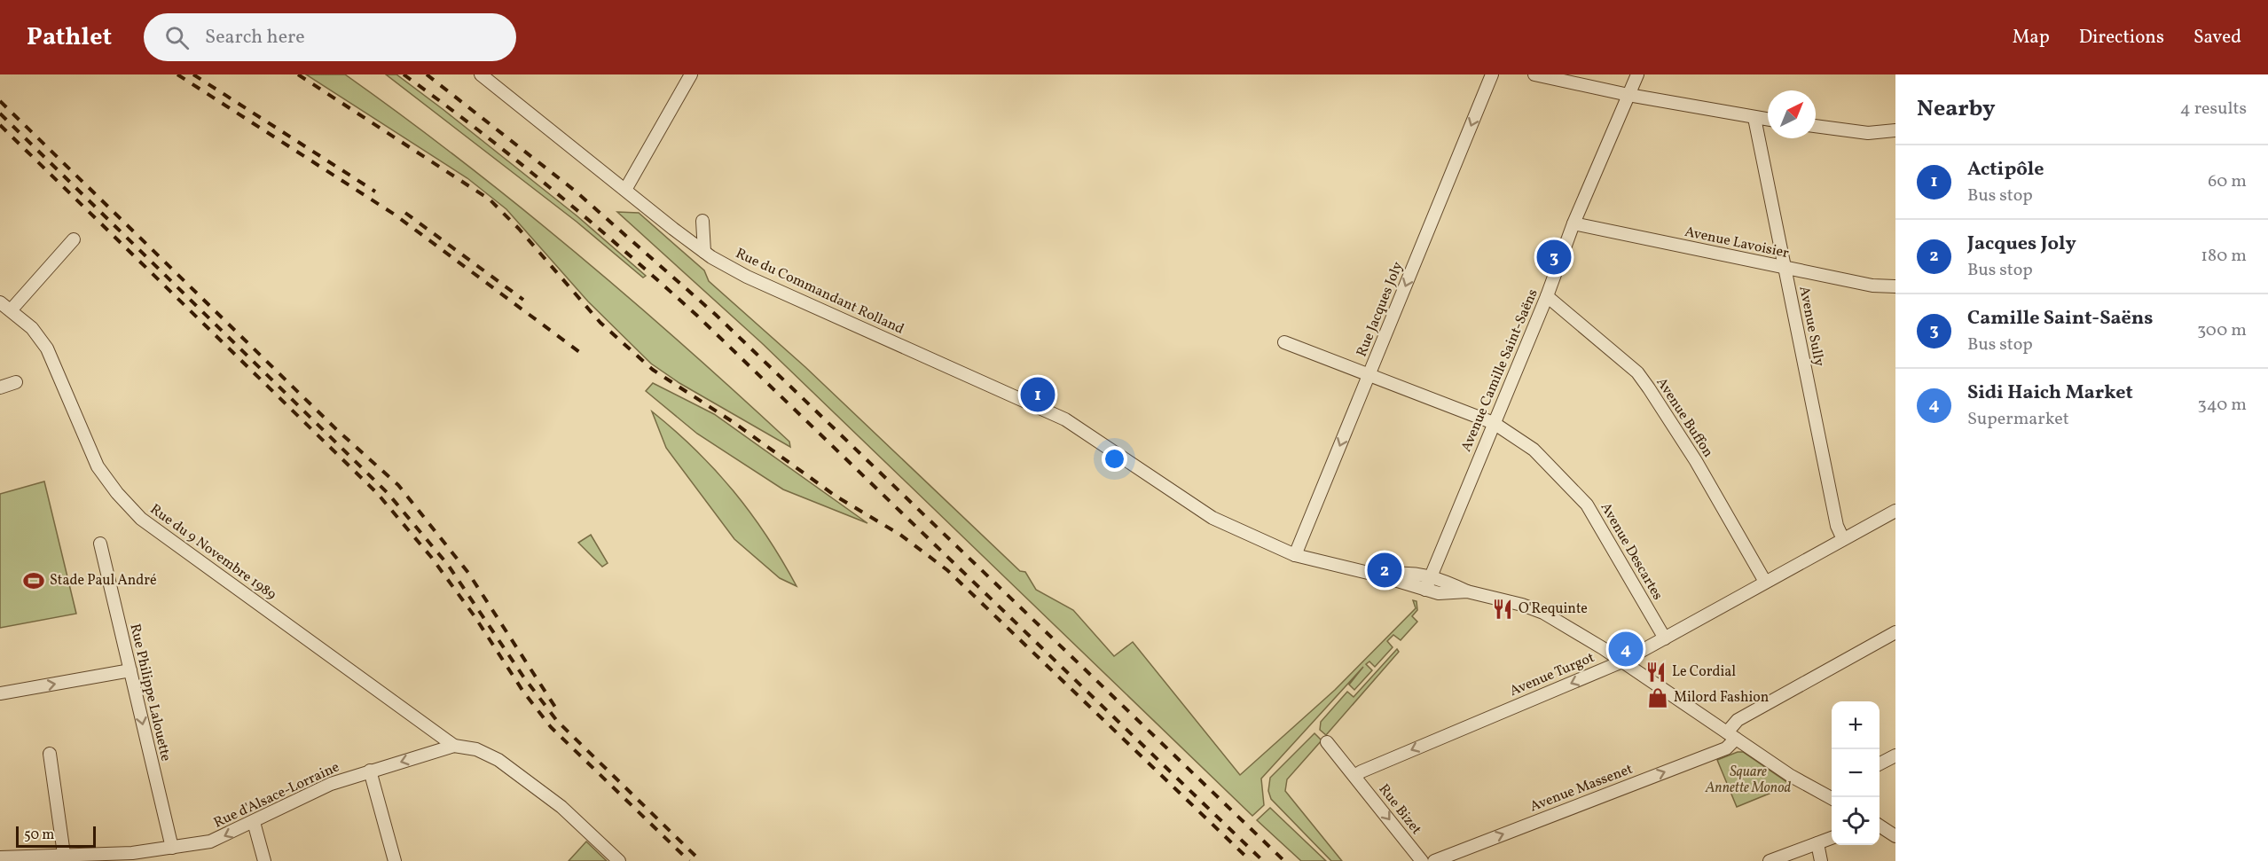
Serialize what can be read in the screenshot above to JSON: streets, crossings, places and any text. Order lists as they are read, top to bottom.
{
  "streets": {
    "street": [
      "Avenue Lavoisier",
      "Rue du Commandant Rolland",
      "Rue Jacques Joly",
      "Avenue Sully",
      "Avenue Camille Saint-Saëns",
      "Avenue Buffon",
      "Avenue Descartes",
      "Rue du 9 Novembre 1989",
      "Avenue Turgot",
      "Rue Philippe Lalouette",
      "Avenue Massenet",
      "Rue d'Alsace-Lorraine",
      "Rue Bizet"
    ]
  },
  "crossings": [
    ["Avenue Lavoisier", "Avenue Sully"],
    ["Avenue Lavoisier", "Avenue Camille Saint-Saëns"],
    ["Rue du Commandant Rolland", "Rue Jacques Joly"],
    ["Rue du Commandant Rolland", "Avenue Camille Saint-Saëns"],
    ["Rue Jacques Joly", "Avenue Descartes"],
    ["Avenue Sully", "Avenue Turgot"],
    ["Avenue Camille Saint-Saëns", "Avenue Buffon"],
    ["Avenue Camille Saint-Saëns", "Avenue Descartes"],
    ["Avenue Buffon", "Avenue Turgot"],
    ["Avenue Descartes", "Avenue Turgot"],
    ["Rue du 9 Novembre 1989", "Rue d'Alsace-Lorraine"],
    ["Avenue Turgot", "Rue Bizet"],
    ["Rue Philippe Lalouette", "Rue d'Alsace-Lorraine"]
  ],
  "one_way": [
    "Rue Jacques Joly",
    "Avenue Turgot",
    "Avenue Massenet",
    "Rue Bizet"
  ],
  "parks": ["Square Annette Monod"],
  "places": {
    "sports": ["Stade Paul André"],
    "restaurant": ["O'Requinte", "Le Cordial"],
    "shop": ["Milord Fashion"]
  },
  "scale_bar": "50 m",
  "north": "top right",
  "page": {
    "header": "Pathlet",
    "search": "Search here",
    "nav": ["Map", "Directions", "Saved"],
    "heading": ["Nearby", "4 results"],
    "list": [
      {
        "mark": "1",
        "name": "Actipôle",
        "note": "Bus stop",
        "value": "60 m"
      },
      {
        "mark": "2",
        "name": "Jacques Joly",
        "note": "Bus stop",
        "value": "180 m"
      },
      {
        "mark": "3",
        "name": "Camille Saint-Saëns",
        "note": "Bus stop",
        "value": "300 m"
      },
      {
        "mark": "4",
        "name": "Sidi Haich Market",
        "note": "Supermarket",
        "value": "340 m"
      }
    ],
    "pins": [
      "3",
      "1",
      "2",
      "4"
    ],
    "map_buttons": ["+", "−"],
    "scale": "50 m"
  }
}
